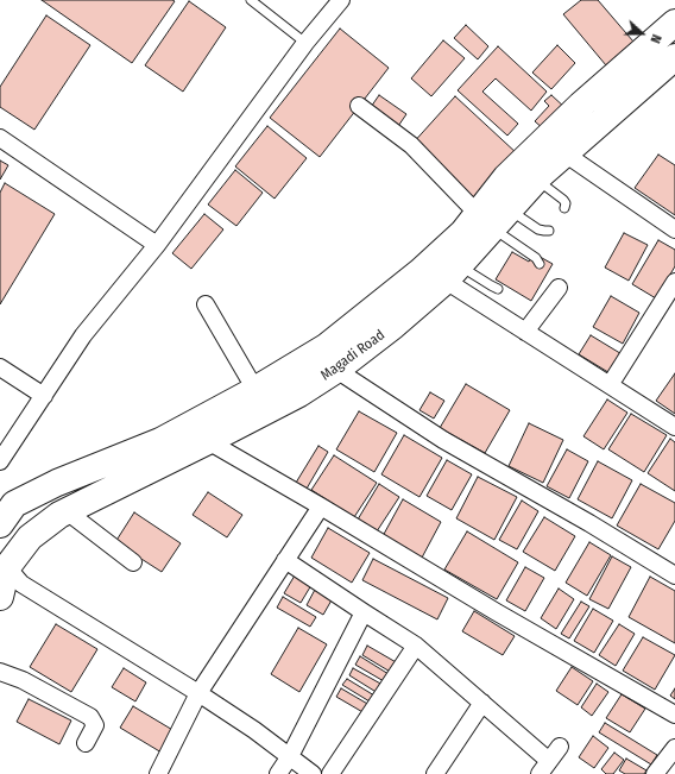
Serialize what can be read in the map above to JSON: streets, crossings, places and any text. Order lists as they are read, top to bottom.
{
  "streets": {
    "main road": ["Magadi Road"]
  },
  "north": "right"
}
